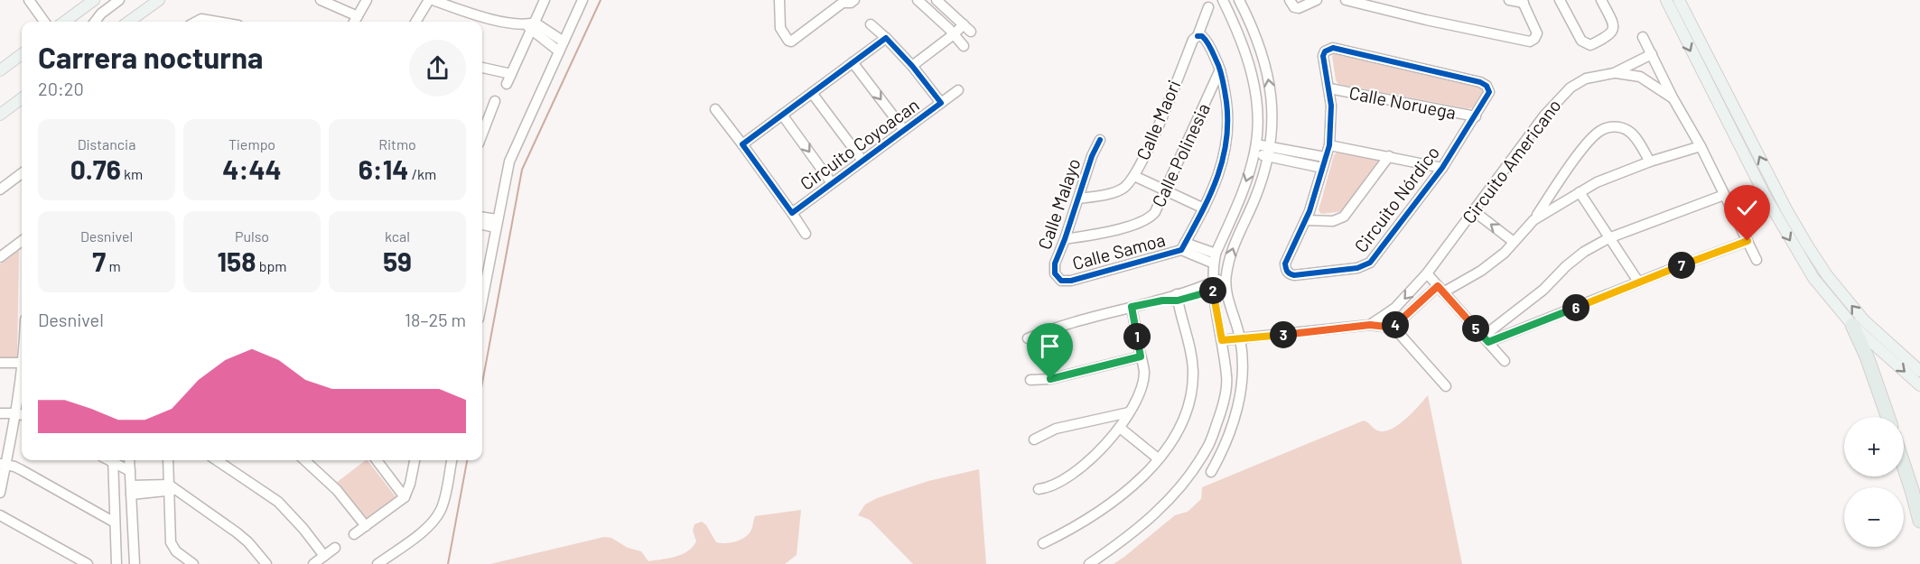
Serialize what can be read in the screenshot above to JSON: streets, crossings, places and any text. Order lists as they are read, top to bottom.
{
  "streets": {
    "street": [
      "Calle Noruega",
      "Calle Maori",
      "Circuito Coyoacan",
      "Calle Polinesia",
      "Circuito Americano",
      "Circuito Nórdico",
      "Calle Malayo",
      "Calle Samoa"
    ]
  },
  "crossings": [
    ["Calle Noruega", "Circuito Nórdico"],
    ["Calle Maori", "Calle Malayo"],
    ["Calle Maori", "Calle Samoa"],
    ["Calle Polinesia", "Calle Malayo"],
    ["Calle Polinesia", "Calle Samoa"],
    ["Calle Malayo", "Calle Samoa"]
  ],
  "page": {
    "heading": ["Carrera nocturna", "20:20"],
    "stats": [
      ["Distancia", "0.76 km"],
      ["Tiempo", "4:44"],
      ["Ritmo", "6:14 /km"],
      ["Desnivel", "7 m"],
      ["Pulso", "158 bpm"],
      ["kcal", "59"]
    ],
    "pins": [
      "7",
      "2",
      "6",
      "4",
      "5",
      "3",
      "1"
    ],
    "chart": ["Desnivel", "18–25 m"],
    "map_buttons": ["+", "−"]
  }
}
